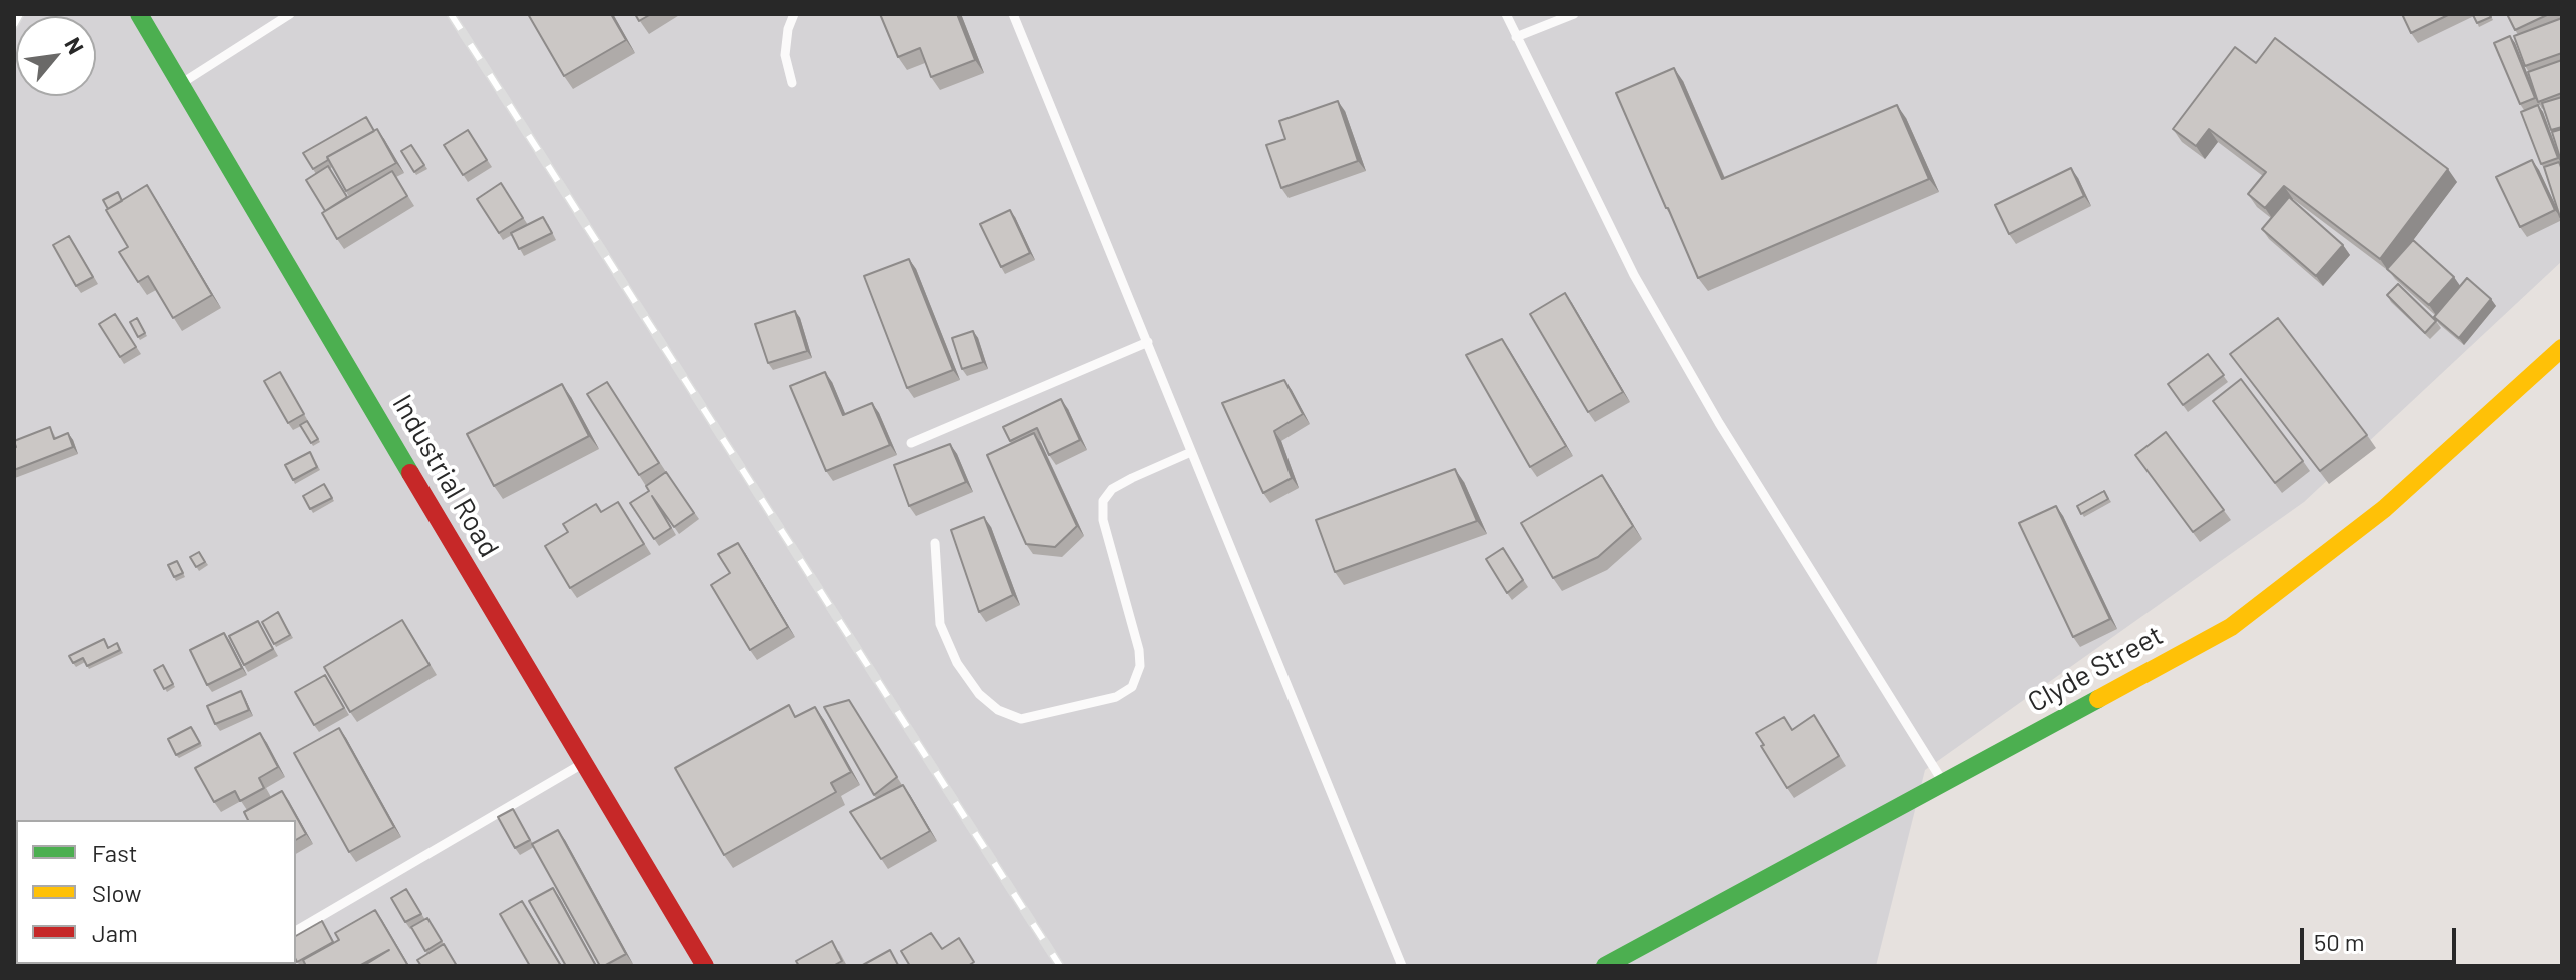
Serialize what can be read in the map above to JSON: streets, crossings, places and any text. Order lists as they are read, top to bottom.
{
  "streets": {
    "street": ["Industrial Road", "Clyde Street"]
  },
  "legend": ["Fast", "Slow", "Jam"],
  "scale_bar": "50 m",
  "north": "top right"
}
